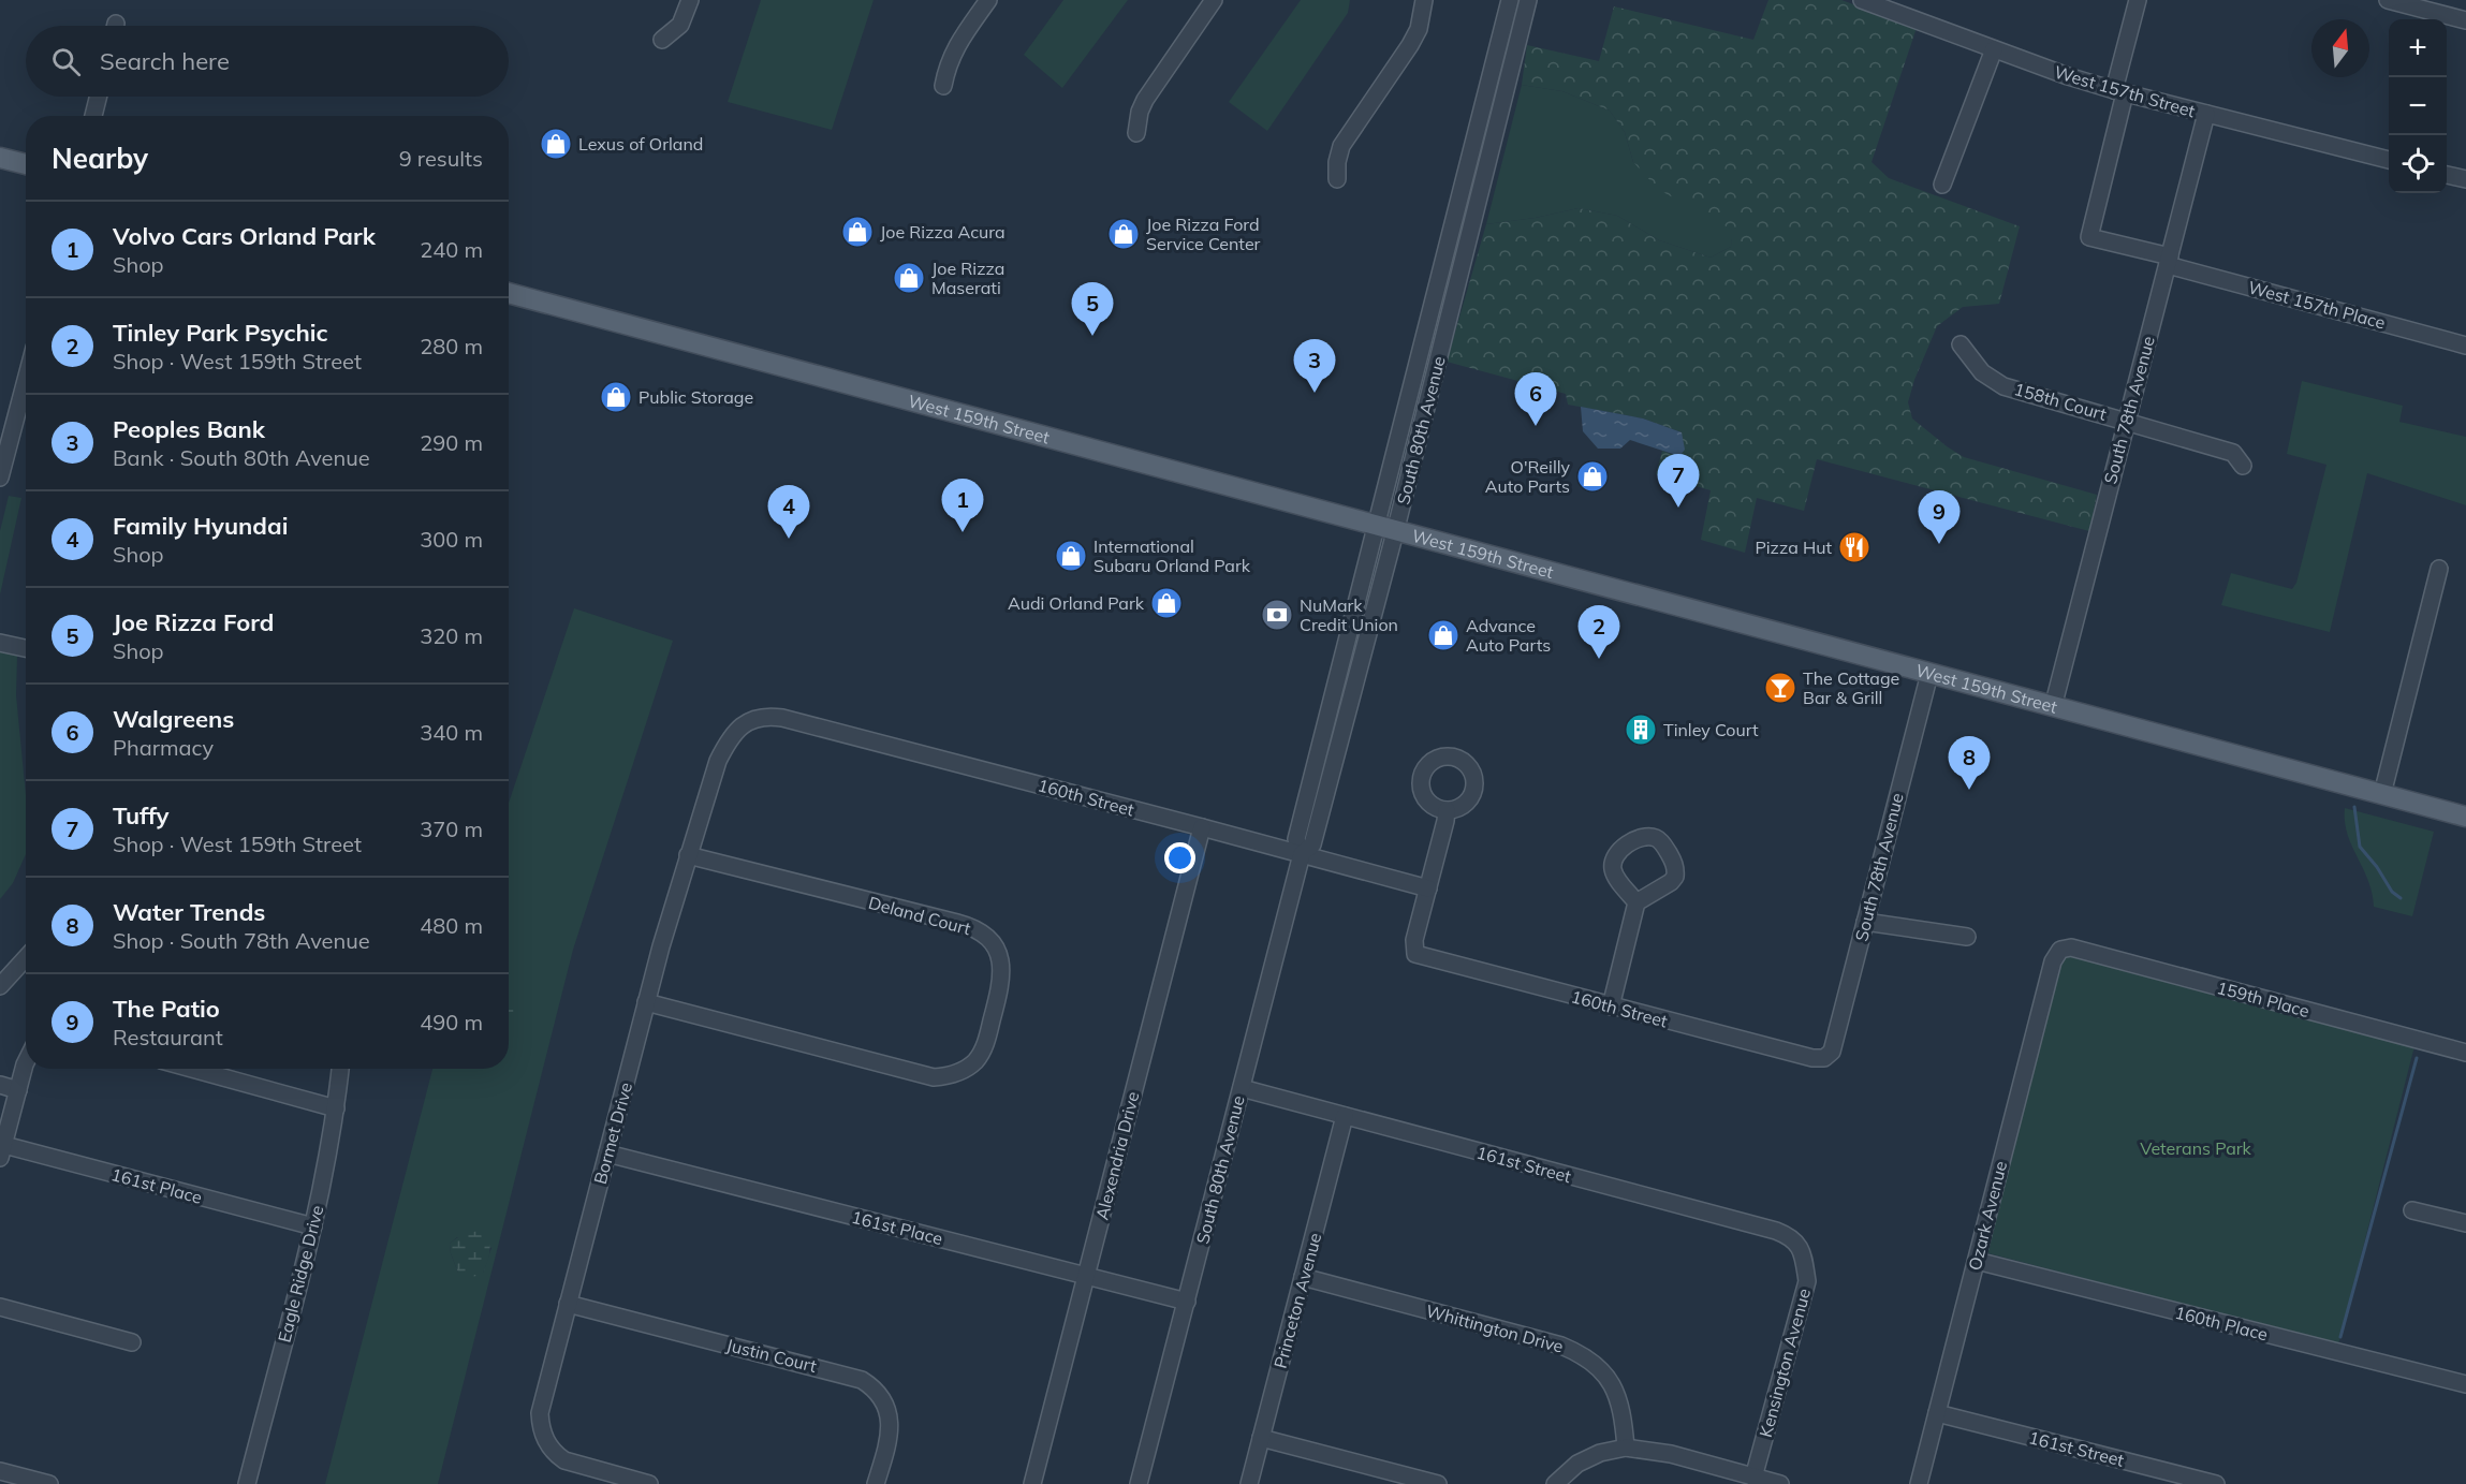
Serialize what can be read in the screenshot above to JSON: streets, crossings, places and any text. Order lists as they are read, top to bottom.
{
  "streets": {
    "main road": ["West 159th Street"],
    "street": [
      "West 157th Street",
      "West 157th Place",
      "158th Court",
      "South 78th Avenue",
      "South 80th Avenue",
      "160th Street",
      "Deland Court",
      "159th Place",
      "Bormet Drive",
      "Alexendria Drive",
      "161st Street",
      "161st Place",
      "Ozark Avenue",
      "Eagle Ridge Drive",
      "Princeton Avenue",
      "160th Place",
      "Whittington Drive",
      "Justin Court",
      "Kensington Avenue"
    ]
  },
  "crossings": [
    ["West 157th Street", "West 157th Place"],
    ["West 157th Street", "South 78th Avenue"],
    ["West 157th Place", "South 78th Avenue"],
    ["158th Court", "South 78th Avenue"],
    ["South 78th Avenue", "West 159th Street"],
    ["South 78th Avenue", "160th Street"],
    ["West 159th Street", "South 80th Avenue"],
    ["South 80th Avenue", "160th Street"],
    ["South 80th Avenue", "161st Street"],
    ["South 80th Avenue", "161st Place"],
    ["160th Street", "Bormet Drive"],
    ["160th Street", "Alexendria Drive"],
    ["Deland Court", "Bormet Drive"],
    ["159th Place", "Ozark Avenue"],
    ["Bormet Drive", "161st Place"],
    ["Bormet Drive", "Justin Court"],
    ["Alexendria Drive", "161st Place"],
    ["161st Street", "Ozark Avenue"],
    ["161st Street", "Princeton Avenue"],
    ["161st Street", "Kensington Avenue"],
    ["161st Place", "Eagle Ridge Drive"],
    ["Ozark Avenue", "160th Place"],
    ["Princeton Avenue", "Whittington Drive"]
  ],
  "parks": ["Veterans Park"],
  "places": {
    "shop": [
      "Lexus of Orland",
      "Joe Rizza Acura",
      "Joe Rizza Ford Service Center",
      "Joe Rizza Maserati",
      "Public Storage",
      "O'Reilly Auto Parts",
      "International Subaru Orland Park",
      "Audi Orland Park",
      "Advance Auto Parts"
    ],
    "restaurant": ["Pizza Hut"],
    "bank": ["NuMark Credit Union"],
    "bar": ["The Cottage Bar & Grill"],
    "building": ["Tinley Court"]
  },
  "north": "top",
  "page": {
    "map_buttons": ["+", "−"],
    "search": "Search here",
    "heading": ["Nearby", "9 results"],
    "list": [
      {
        "mark": "1",
        "name": "Volvo Cars Orland Park",
        "note": "Shop",
        "value": "240 m"
      },
      {
        "mark": "2",
        "name": "Tinley Park Psychic",
        "note": "Shop · West 159th Street",
        "value": "280 m"
      },
      {
        "mark": "3",
        "name": "Peoples Bank",
        "note": "Bank · South 80th Avenue",
        "value": "290 m"
      },
      {
        "mark": "4",
        "name": "Family Hyundai",
        "note": "Shop",
        "value": "300 m"
      },
      {
        "mark": "5",
        "name": "Joe Rizza Ford",
        "note": "Shop",
        "value": "320 m"
      },
      {
        "mark": "6",
        "name": "Walgreens",
        "note": "Pharmacy",
        "value": "340 m"
      },
      {
        "mark": "7",
        "name": "Tuffy",
        "note": "Shop · West 159th Street",
        "value": "370 m"
      },
      {
        "mark": "8",
        "name": "Water Trends",
        "note": "Shop · South 78th Avenue",
        "value": "480 m"
      },
      {
        "mark": "9",
        "name": "The Patio",
        "note": "Restaurant",
        "value": "490 m"
      }
    ],
    "pins": [
      "5",
      "3",
      "6",
      "7",
      "1",
      "4",
      "9",
      "2",
      "8"
    ]
  }
}
